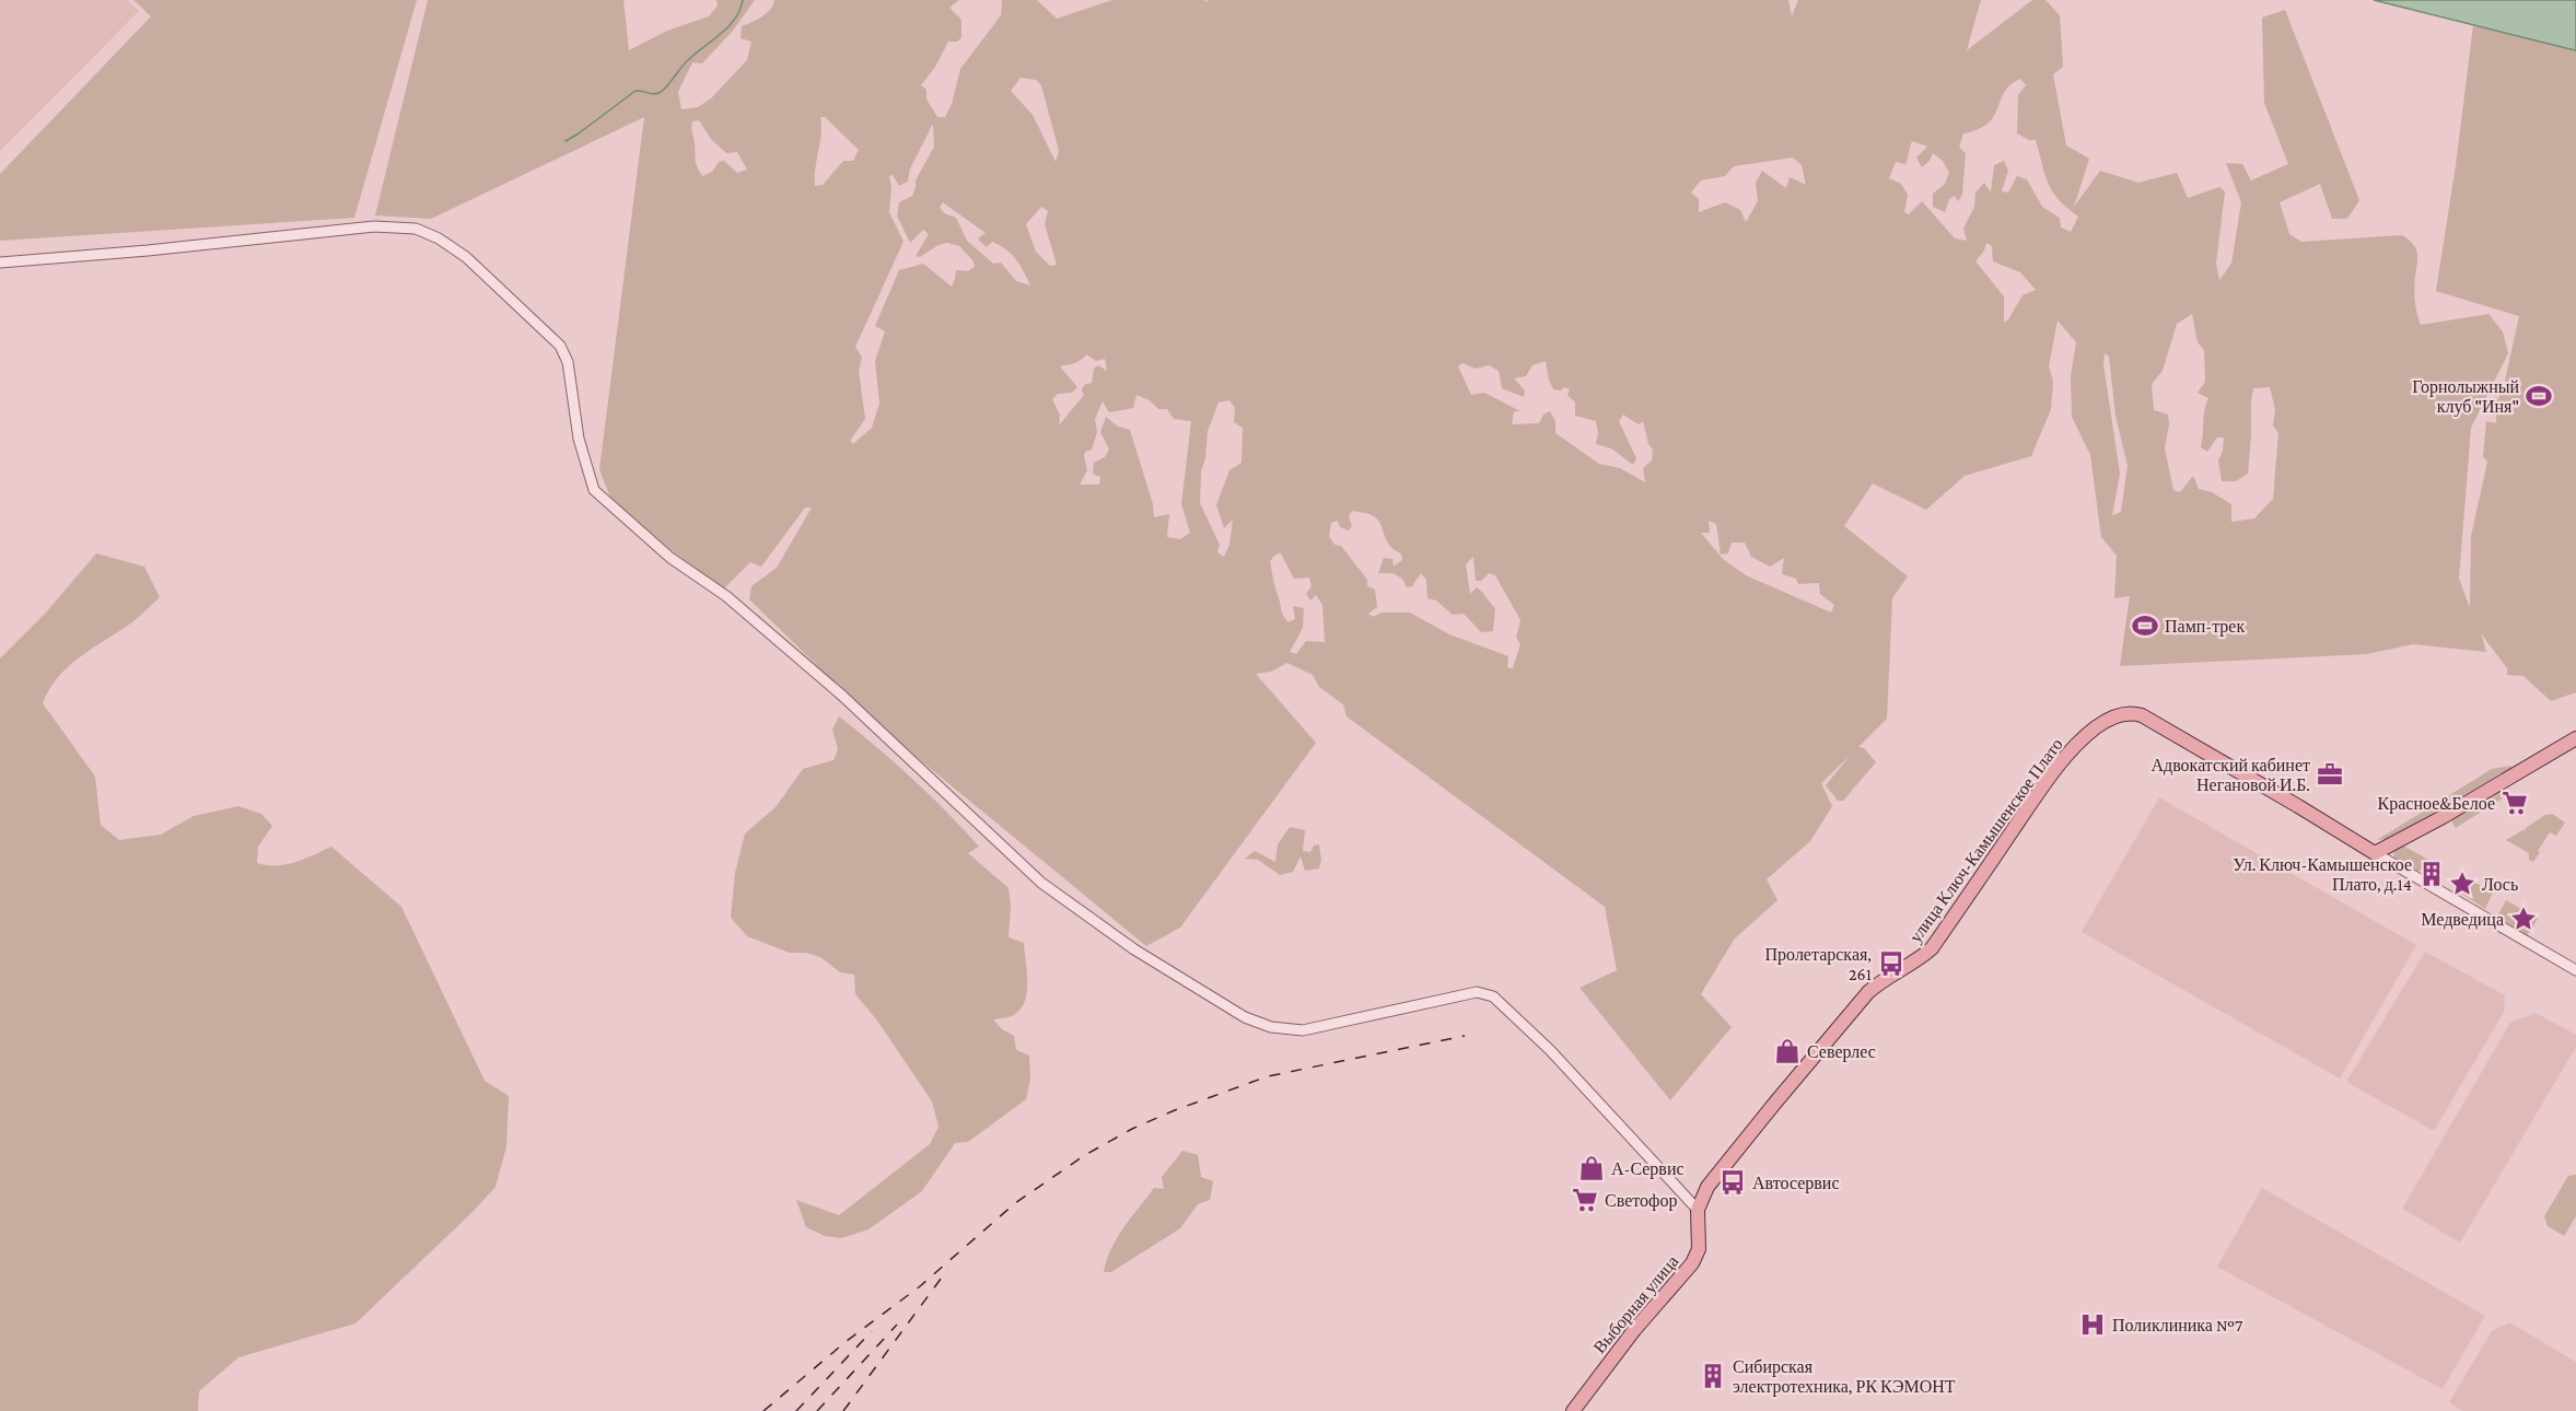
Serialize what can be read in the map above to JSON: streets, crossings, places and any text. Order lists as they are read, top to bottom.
{
  "streets": {
    "main road": ["улица Ключ-Камышенское Плато", "Выборная улица"]
  },
  "crossings": [
    ["улица Ключ-Камышенское Плато", "Выборная улица"]
  ],
  "places": {
    "sports": ["Горнолыжный клуб \"Иня\"", "Памп-трек"],
    "office": ["Адвокатский кабинет Негановой И.Б."],
    "supermarket": ["Красное&Белое", "Светофор"],
    "building": ["Ул. Ключ-Камышенское Плато, д.14", "Сибирская электротехника, РК КЭМОНТ"],
    "place": ["Лось", "Медведица"],
    "bus stop": ["Пролетарская, 261", "Автосервис"],
    "shop": ["Северлес", "А-Сервис"],
    "hospital": ["Поликлиника №7"]
  }
}
